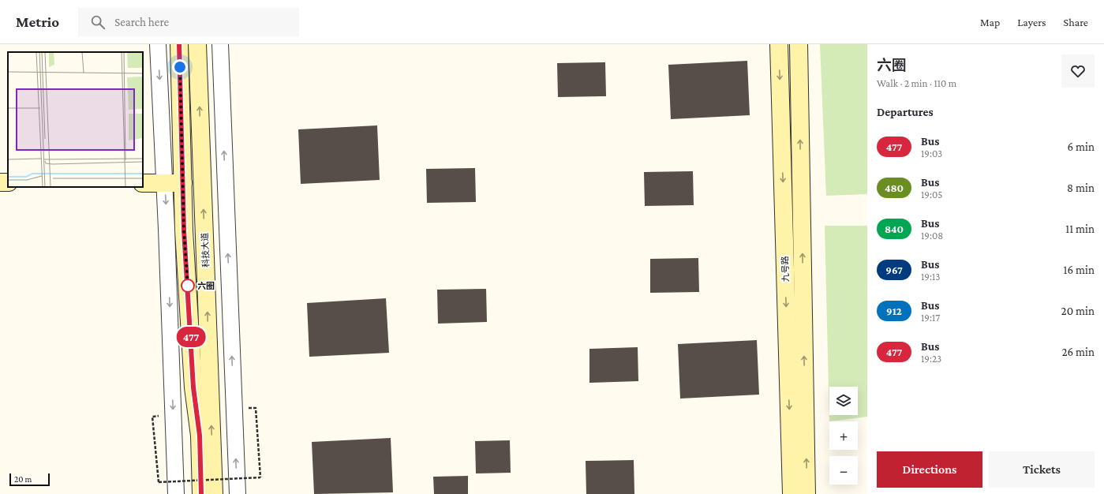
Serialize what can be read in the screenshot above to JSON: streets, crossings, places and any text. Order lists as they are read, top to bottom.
{
  "streets": {
    "street": ["科技大道", "九号路"]
  },
  "places": ["六圈"],
  "lines": ["bus line 477"],
  "scale_bar": "20 m",
  "page": {
    "header": "Metrio",
    "search": "Search here",
    "nav": ["Map", "Layers", "Share"],
    "on_map": "477",
    "heading": [
      ["六圈", "Walk · 2 min · 110 m"],
      "Departures"
    ],
    "list": [
      {
        "mark": "477",
        "name": "Bus",
        "note": "19:03",
        "value": "6 min"
      },
      {
        "mark": "480",
        "name": "Bus",
        "note": "19:05",
        "value": "8 min"
      },
      {
        "mark": "840",
        "name": "Bus",
        "note": "19:08",
        "value": "11 min"
      },
      {
        "mark": "967",
        "name": "Bus",
        "note": "19:13",
        "value": "16 min"
      },
      {
        "mark": "912",
        "name": "Bus",
        "note": "19:17",
        "value": "20 min"
      },
      {
        "mark": "477",
        "name": "Bus",
        "note": "19:23",
        "value": "26 min"
      }
    ],
    "map_buttons": ["+", "−"],
    "buttons": ["Directions", "Tickets"],
    "scale": "20 m"
  }
}
